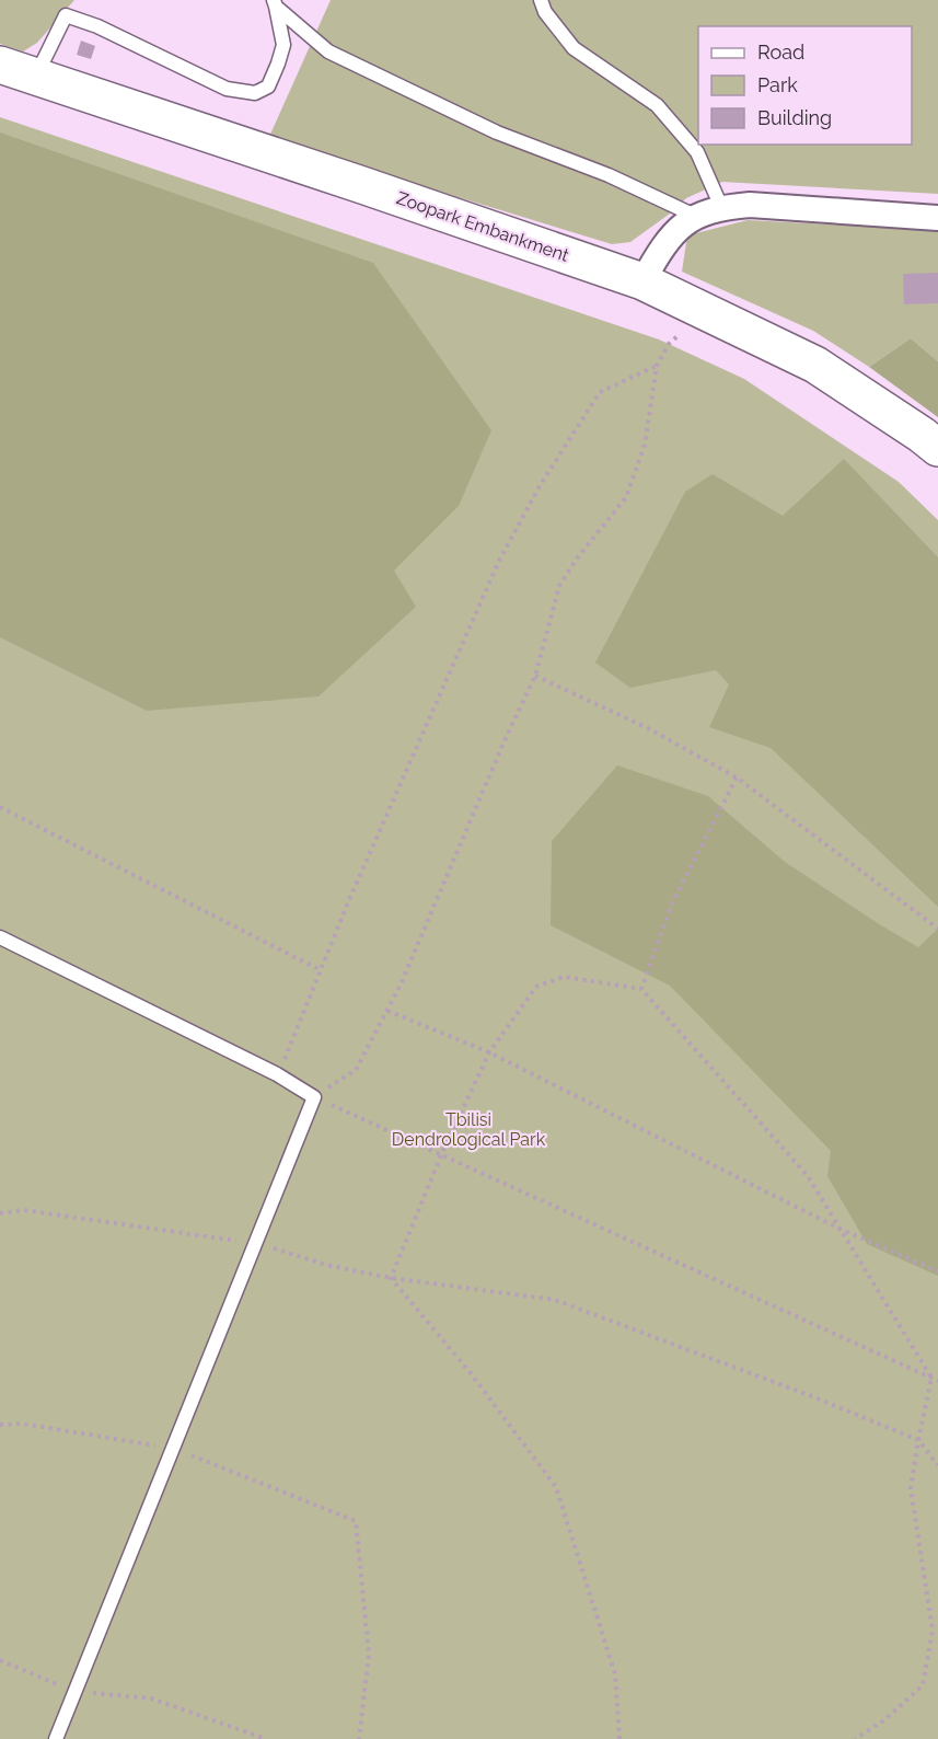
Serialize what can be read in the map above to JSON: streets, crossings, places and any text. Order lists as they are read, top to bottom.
{
  "streets": {
    "main road": ["Zoopark Embankment"]
  },
  "parks": ["Tbilisi Dendrological Park"],
  "legend": ["Road", "Park", "Building"]
}
